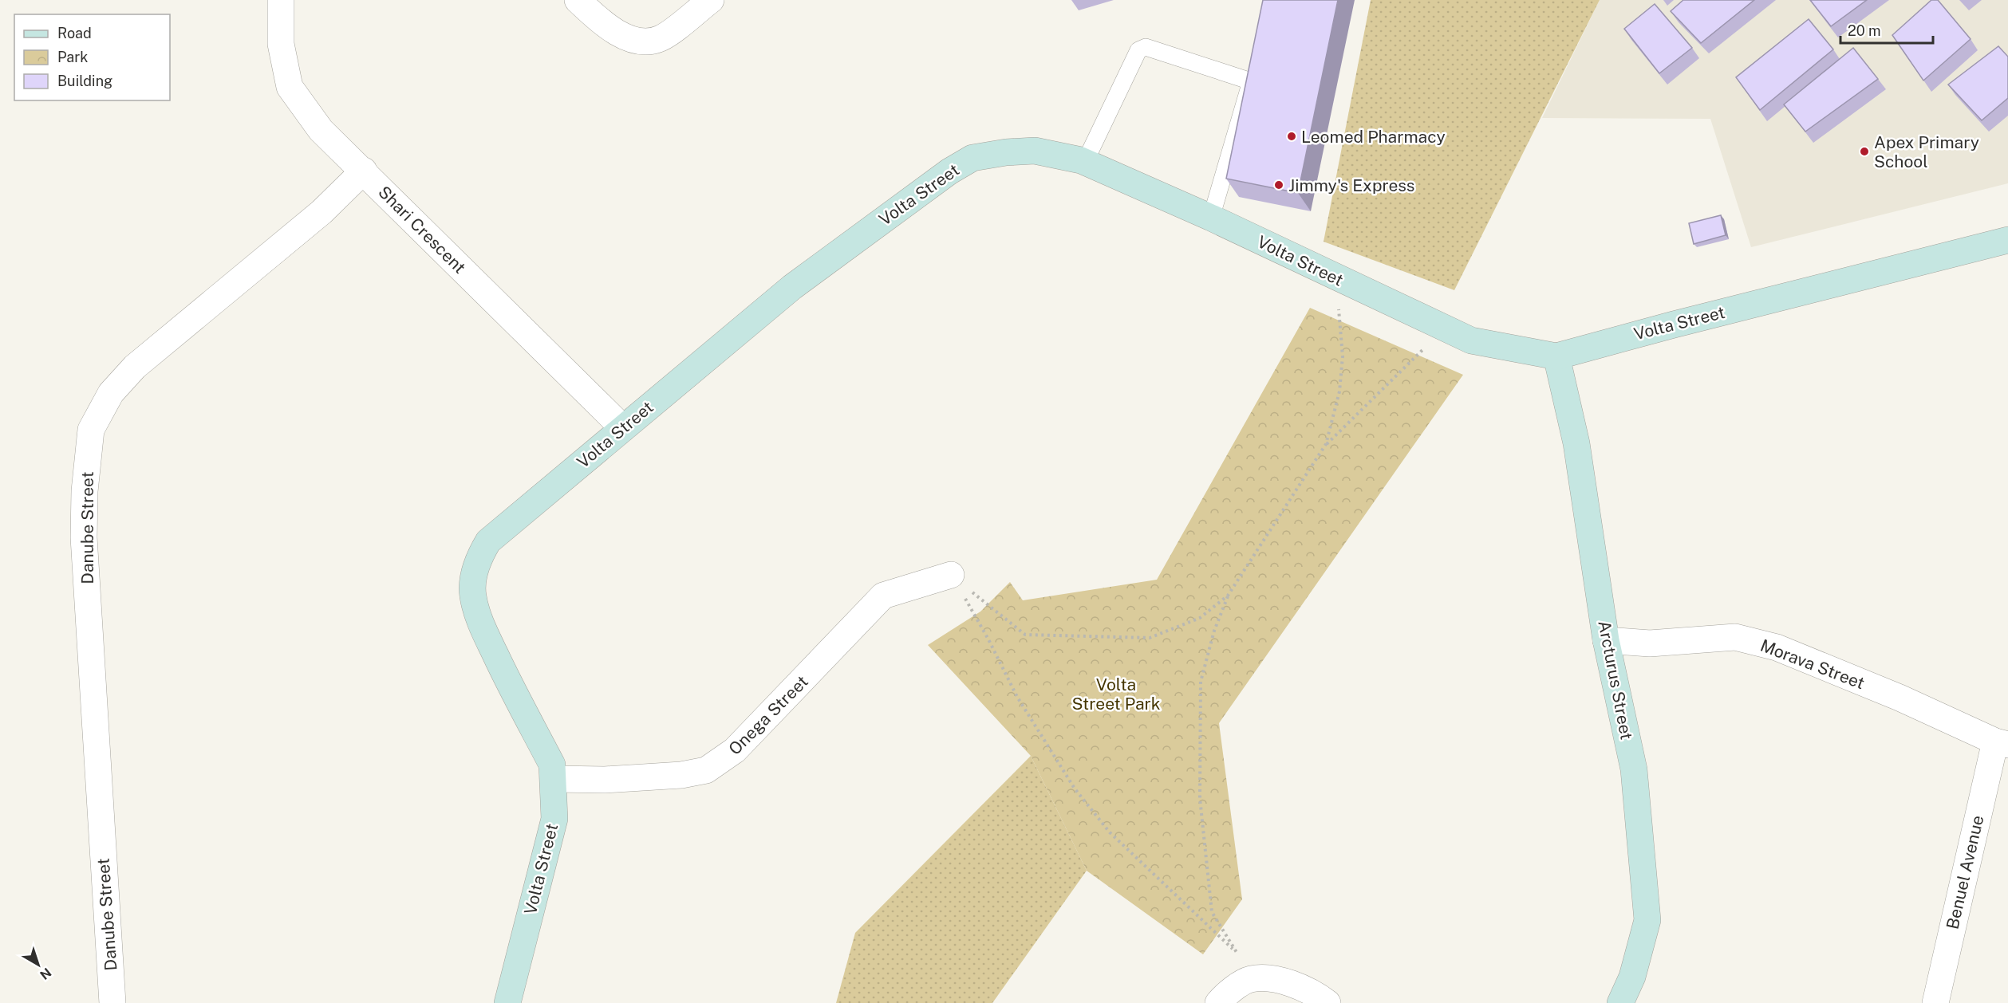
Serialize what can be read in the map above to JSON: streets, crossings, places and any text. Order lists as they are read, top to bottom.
{
  "streets": {
    "street": [
      "Volta Street",
      "Shari Crescent",
      "Danube Street",
      "Morava Street",
      "Arcturus Street",
      "Onega Street",
      "Benuel Avenue"
    ]
  },
  "crossings": [
    ["Volta Street", "Shari Crescent"],
    ["Volta Street", "Arcturus Street"],
    ["Volta Street", "Onega Street"],
    ["Shari Crescent", "Danube Street"],
    ["Morava Street", "Arcturus Street"],
    ["Morava Street", "Benuel Avenue"]
  ],
  "parks": ["Volta Street Park"],
  "places": ["Leomed Pharmacy", "Apex Primary School", "Jimmy's Express"],
  "legend": ["Road", "Park", "Building"],
  "scale_bar": "20 m",
  "north": "bottom right"
}
